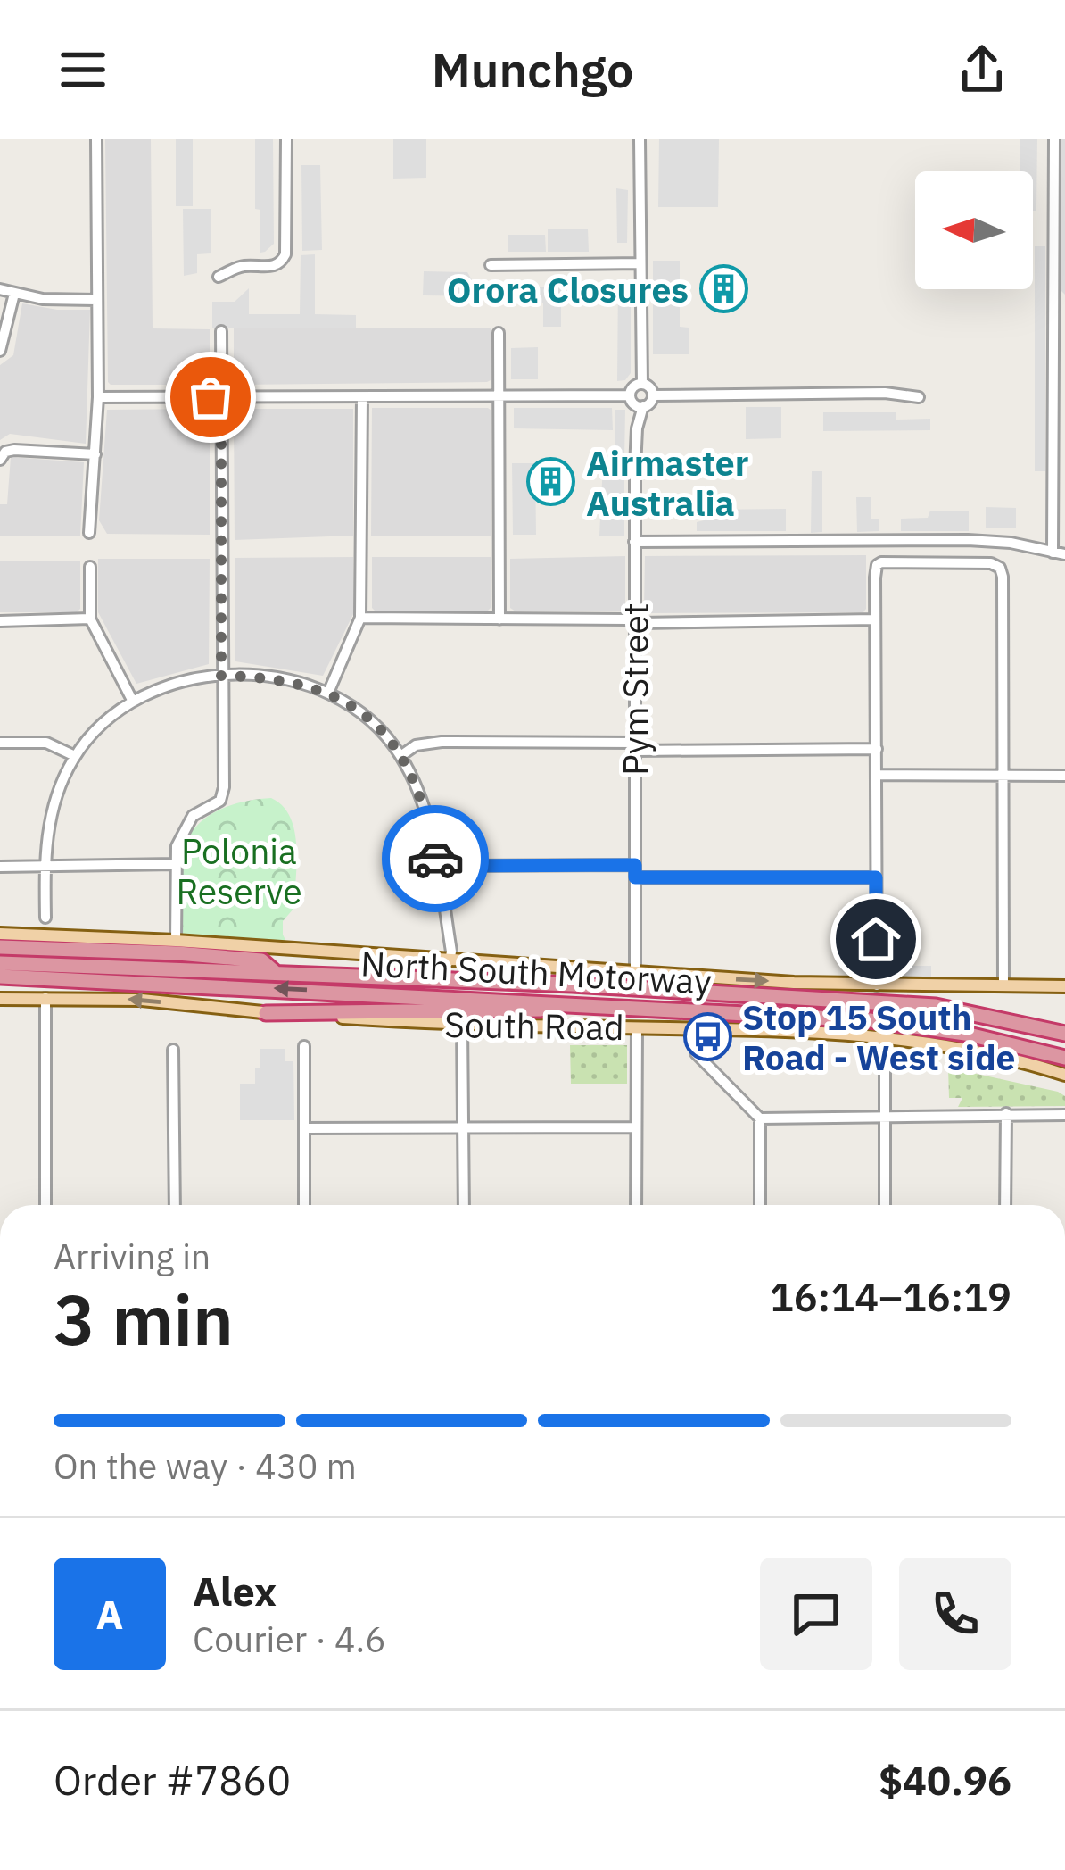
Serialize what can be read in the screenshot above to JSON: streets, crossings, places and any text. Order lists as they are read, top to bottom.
{
  "streets": {
    "highway": ["North South Motorway"],
    "main road": ["South Road"],
    "street": ["Pym Street"]
  },
  "crossings": [
    ["Pym Street", "South Road"]
  ],
  "parks": ["Polonia Reserve"],
  "places": {
    "building": ["Orora Closures", "Airmaster Australia"],
    "bus stop": ["Stop 15 South Road - West side"]
  },
  "north": "left",
  "page": {
    "header": "Munchgo",
    "heading": ["3 min", "Arriving in", "16:14–16:19"],
    "panel": [
      "Alex",
      "Courier · 4.6",
      "Order #7860",
      "$40.96"
    ],
    "bar": "On the way · 430 m",
    "round": "A"
  }
}
